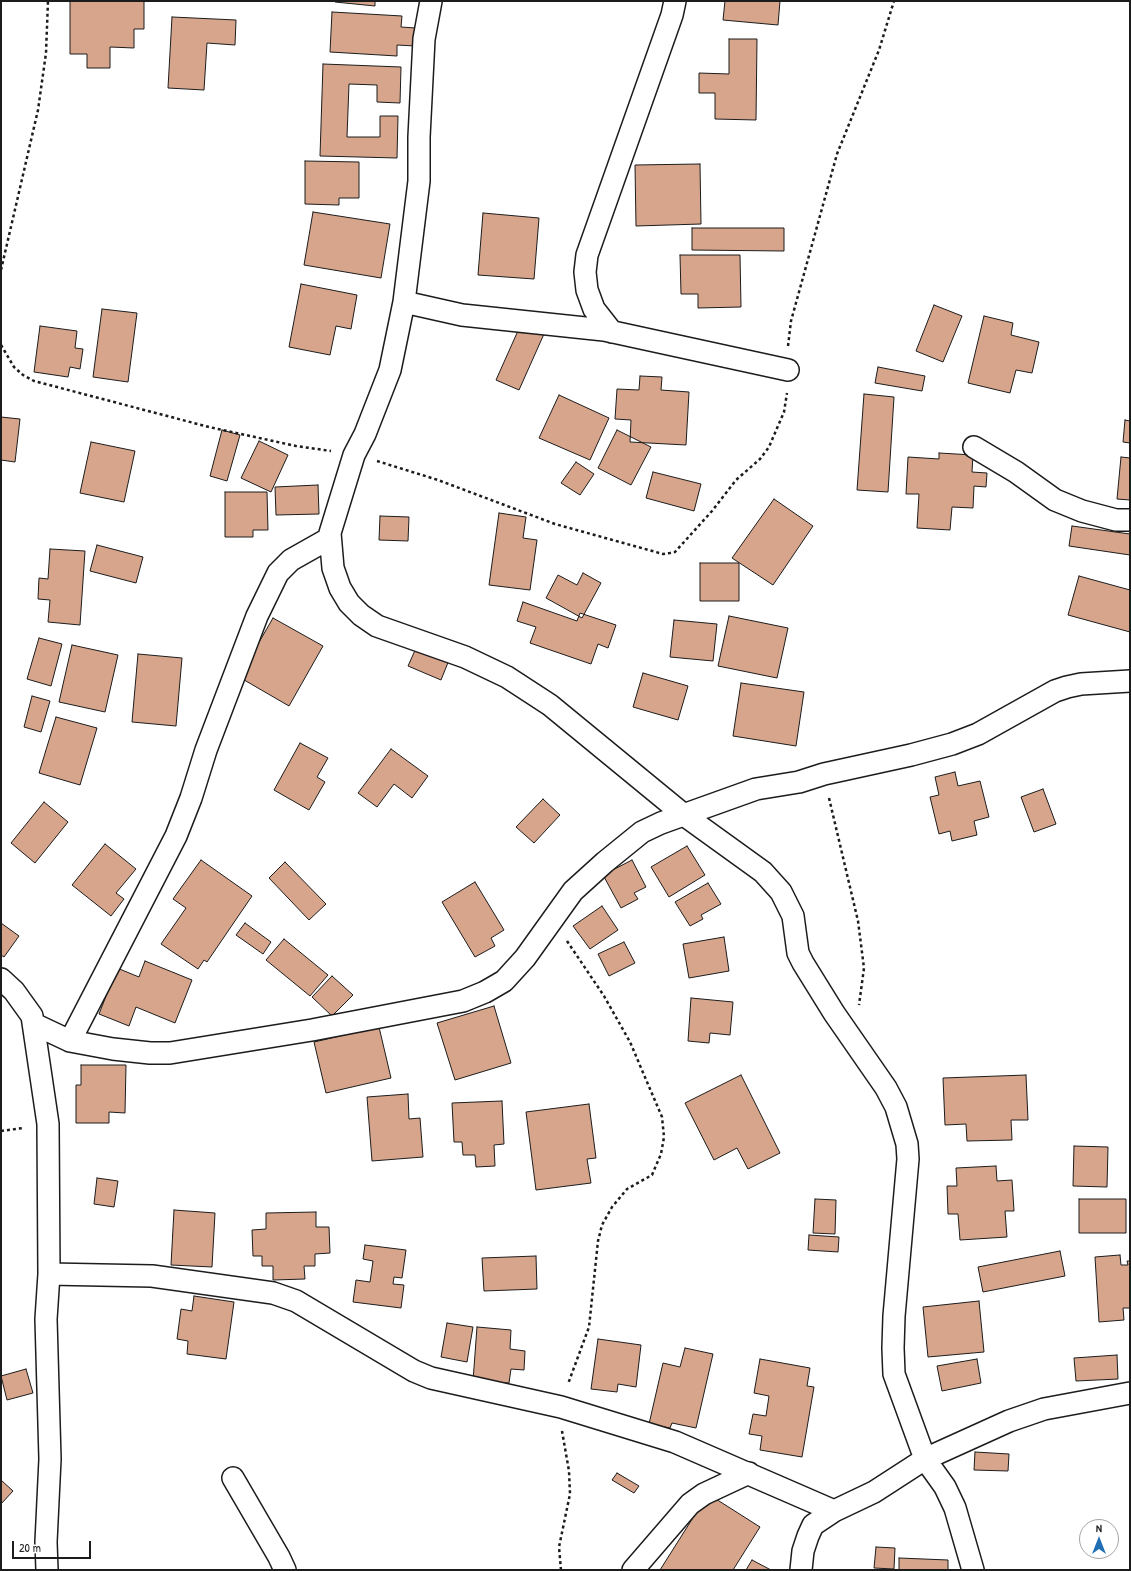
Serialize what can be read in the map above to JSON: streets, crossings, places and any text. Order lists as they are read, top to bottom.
{
  "scale_bar": "20 m",
  "north": "top"
}
